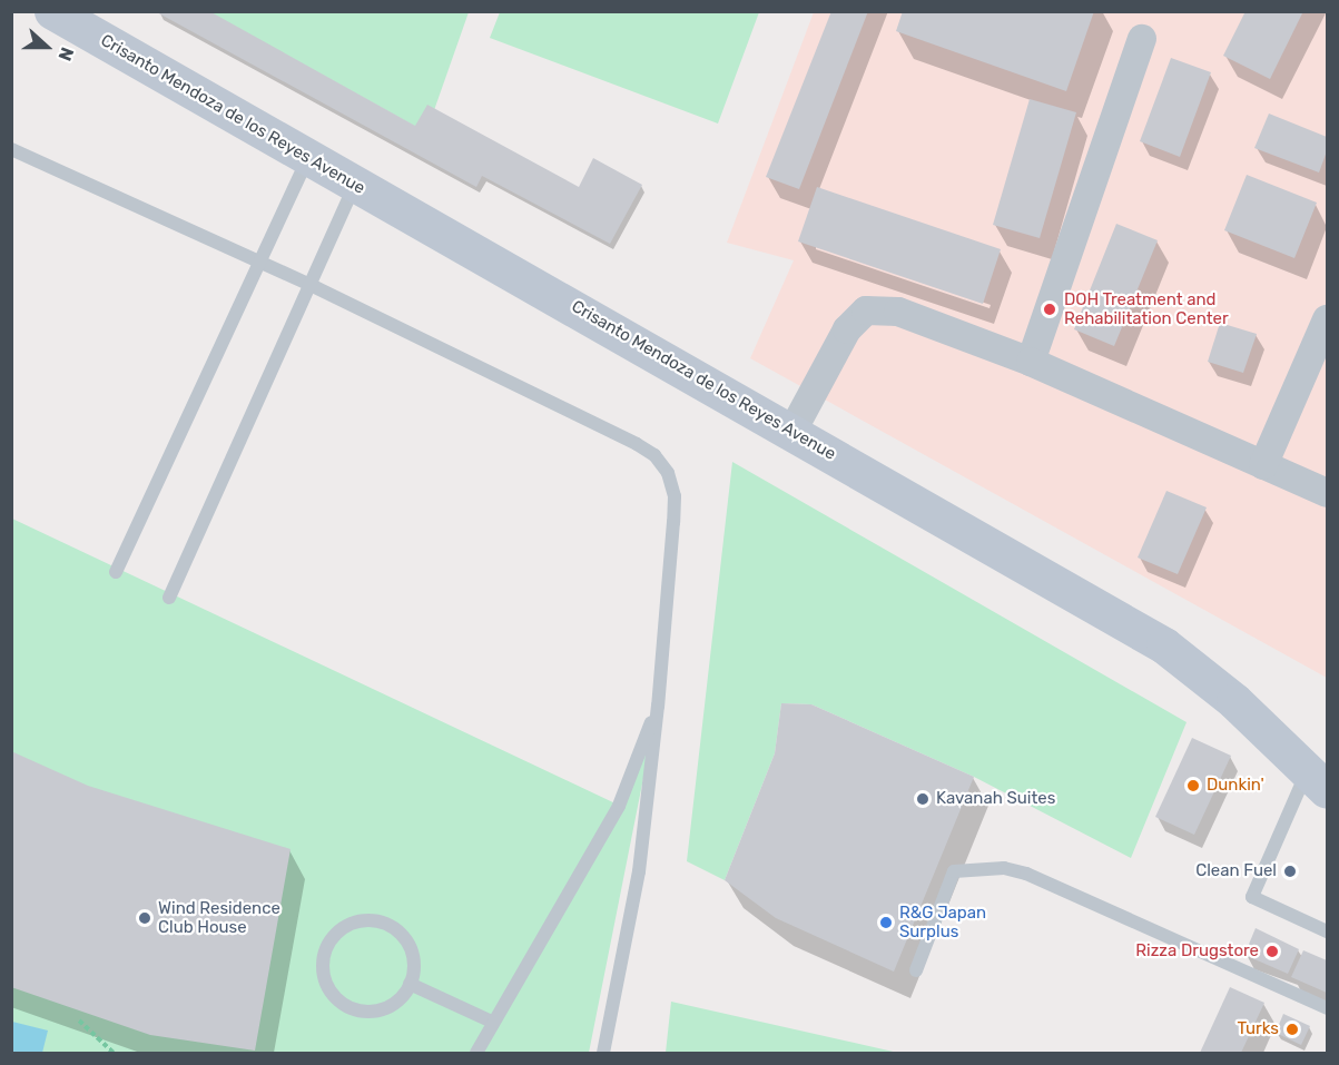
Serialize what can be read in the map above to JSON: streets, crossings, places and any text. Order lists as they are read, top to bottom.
{
  "streets": {
    "main road": ["Crisanto Mendoza de los Reyes Avenue"]
  },
  "places": [
    "DOH Treatment and Rehabilitation Center",
    "Dunkin'",
    "Kavanah Suites",
    "Clean Fuel",
    "Wind Residence Club House",
    "R&G Japan Surplus",
    "Rizza Drugstore",
    "Turks"
  ],
  "north": "right"
}
